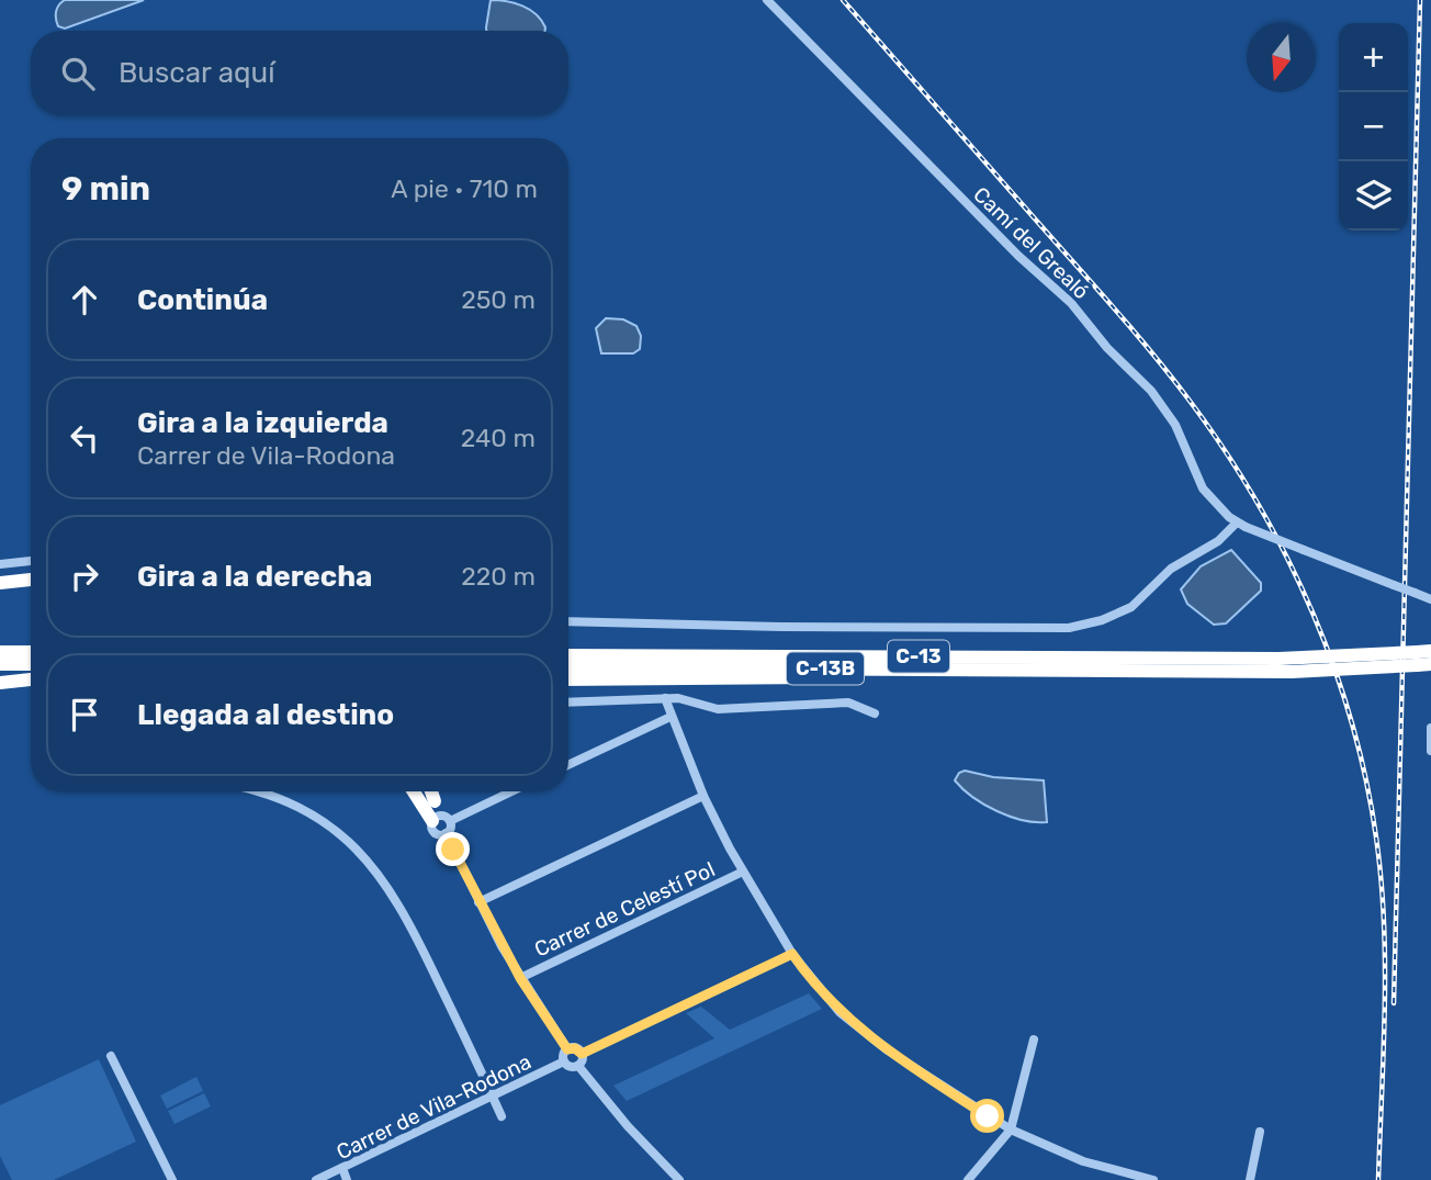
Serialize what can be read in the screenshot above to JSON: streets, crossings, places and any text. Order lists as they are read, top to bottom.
{
  "streets": {
    "highway": ["C-13", "C-13B"],
    "street": ["Camí del Grealó", "Carrer de Celestí Pol", "Carrer de Vila-Rodona"]
  },
  "crossings": [
    ["C-13", "C-13B"]
  ],
  "north": "bottom",
  "page": {
    "map_buttons": ["+", "−"],
    "search": "Buscar aquí",
    "heading": ["9 min", "A pie · 710 m"],
    "list": [
      ["Continúa", "250 m"],
      ["Gira a la izquierda", "Carrer de Vila-Rodona", "240 m"],
      ["Gira a la derecha", "220 m"],
      "Llegada al destino"
    ]
  }
}
